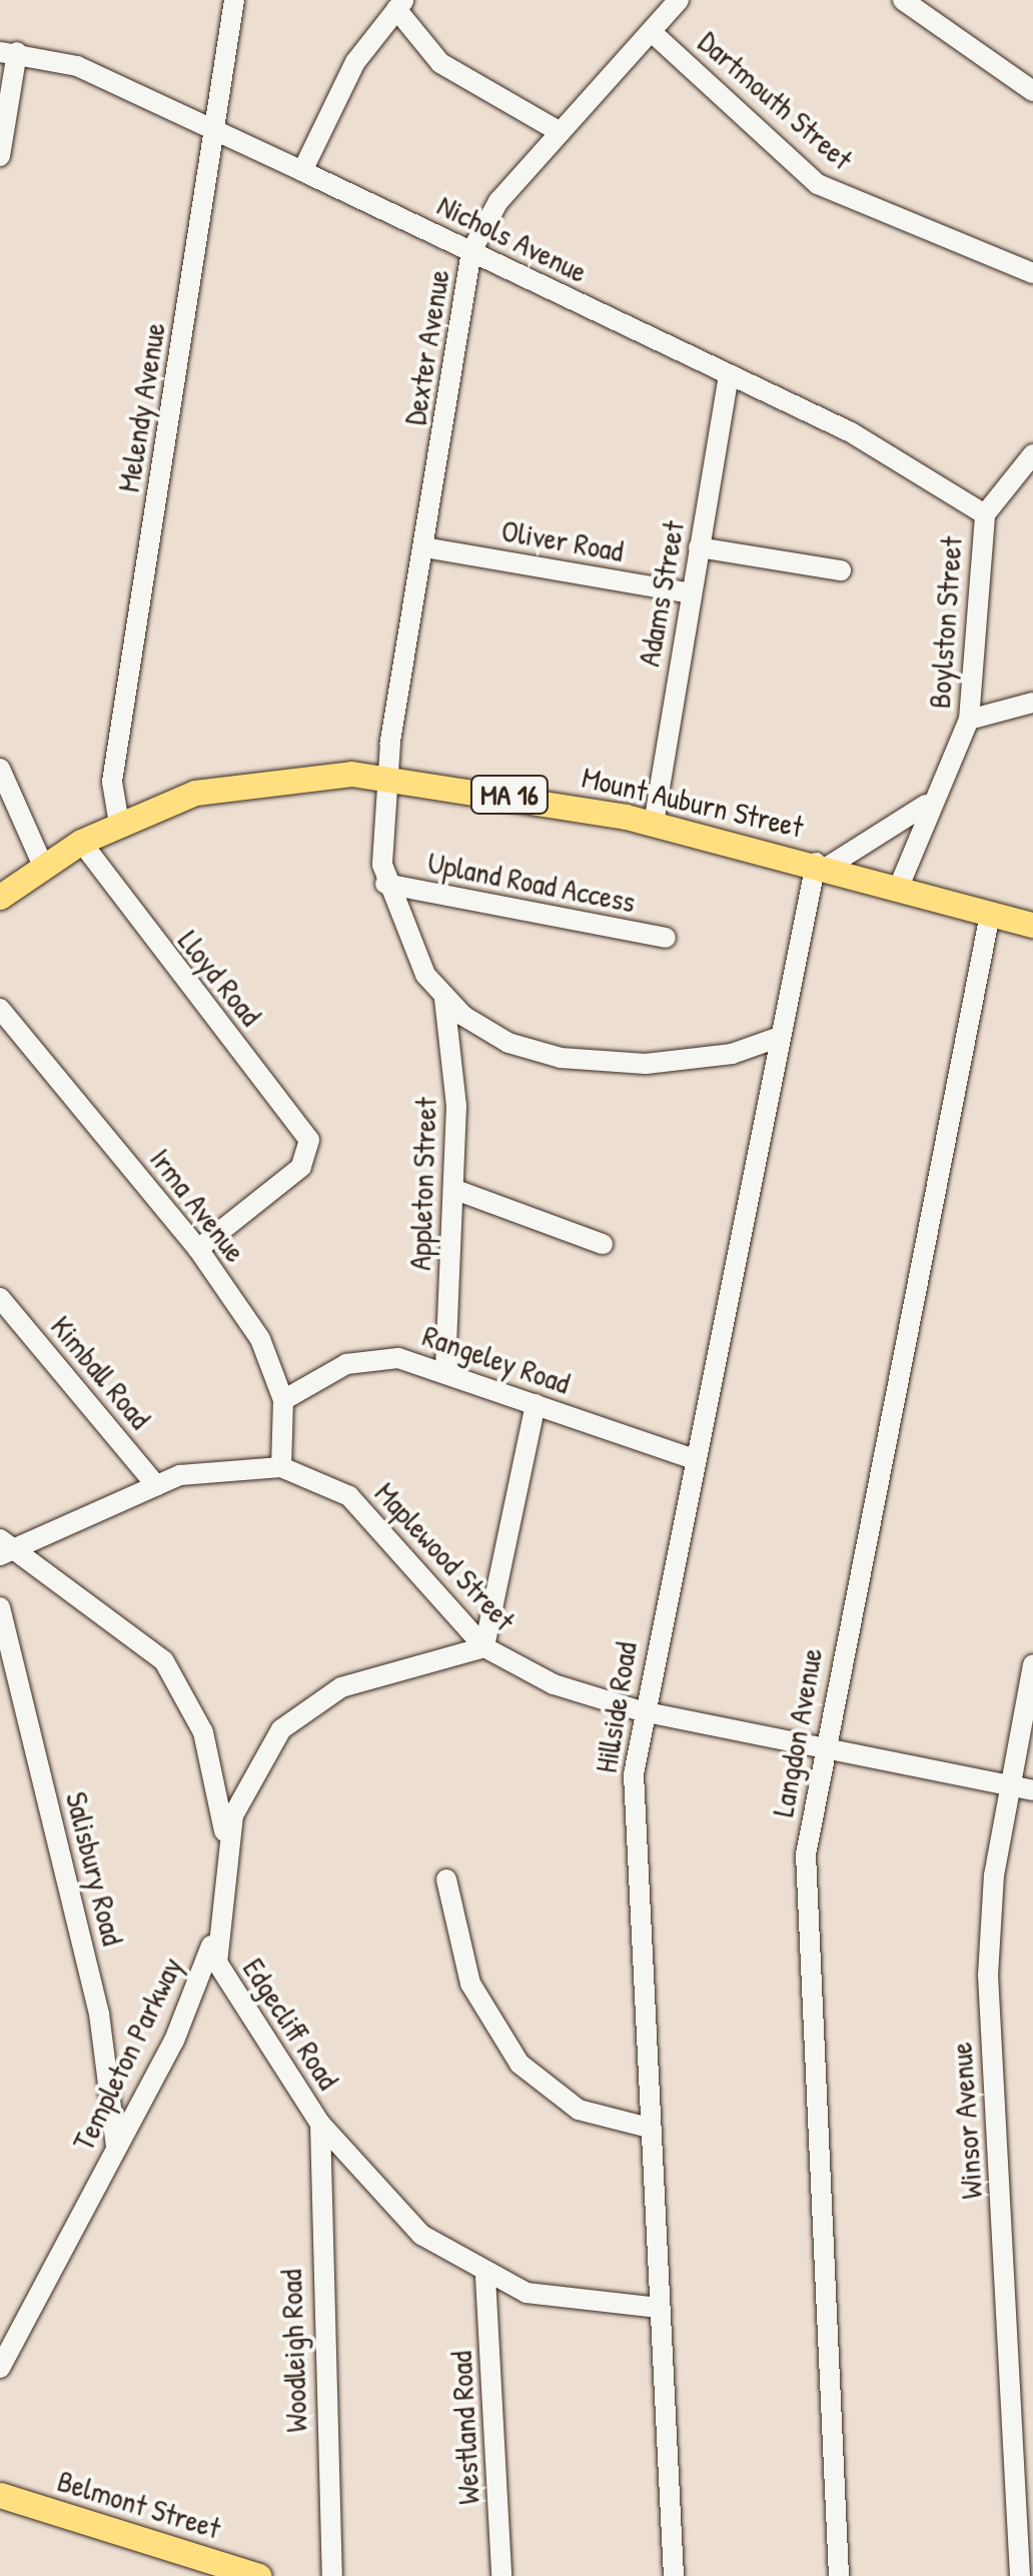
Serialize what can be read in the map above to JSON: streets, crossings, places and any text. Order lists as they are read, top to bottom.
{
  "streets": {
    "main road": ["MA 16", "Mount Auburn Street", "Belmont Street"],
    "street": [
      "Dartmouth Street",
      "Nichols Avenue",
      "Dexter Avenue",
      "Melendy Avenue",
      "Oliver Road",
      "Adams Street",
      "Boylston Street",
      "Upland Road Access",
      "Lloyd Road",
      "Appleton Street",
      "Irma Avenue",
      "Rangeley Road",
      "Kimball Road",
      "Maplewood Street",
      "Hillside Road",
      "Langdon Avenue",
      "Salisbury Road",
      "Edgecliff Road",
      "Templeton Parkway",
      "Winsor Avenue",
      "Woodleigh Road",
      "Westland Road"
    ]
  },
  "crossings": [
    ["Dartmouth Street", "Dexter Avenue"],
    ["Nichols Avenue", "Dexter Avenue"],
    ["Nichols Avenue", "Melendy Avenue"],
    ["Nichols Avenue", "Adams Street"],
    ["Nichols Avenue", "Boylston Street"],
    ["Dexter Avenue", "Oliver Road"],
    ["Dexter Avenue", "Mount Auburn Street"],
    ["Dexter Avenue", "Upland Road Access"],
    ["Melendy Avenue", "Mount Auburn Street"],
    ["Oliver Road", "Adams Street"],
    ["Adams Street", "Mount Auburn Street"],
    ["Boylston Street", "Mount Auburn Street"],
    ["Mount Auburn Street", "Lloyd Road"],
    ["Mount Auburn Street", "Hillside Road"],
    ["Mount Auburn Street", "Langdon Avenue"],
    ["Lloyd Road", "Irma Avenue"],
    ["Appleton Street", "Rangeley Road"],
    ["Irma Avenue", "Rangeley Road"],
    ["Irma Avenue", "Maplewood Street"],
    ["Rangeley Road", "Hillside Road"],
    ["Kimball Road", "Maplewood Street"],
    ["Maplewood Street", "Hillside Road"],
    ["Maplewood Street", "Langdon Avenue"],
    ["Maplewood Street", "Edgecliff Road"],
    ["Maplewood Street", "Templeton Parkway"],
    ["Maplewood Street", "Winsor Avenue"],
    ["Hillside Road", "Edgecliff Road"],
    ["Salisbury Road", "Templeton Parkway"],
    ["Edgecliff Road", "Templeton Parkway"],
    ["Edgecliff Road", "Woodleigh Road"],
    ["Edgecliff Road", "Westland Road"]
  ]
}
